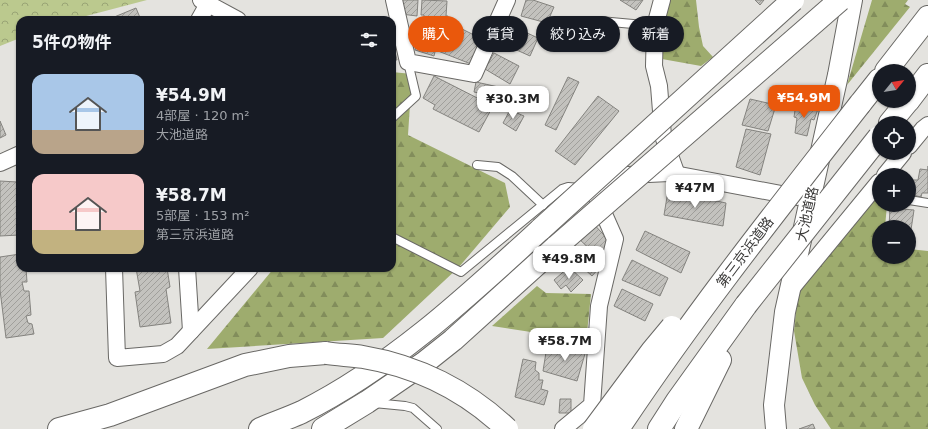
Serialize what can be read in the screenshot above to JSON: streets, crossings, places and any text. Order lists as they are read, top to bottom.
{
  "streets": {
    "highway": ["第三京浜道路"],
    "street": ["大池道路"]
  },
  "north": "top right",
  "page": {
    "chip": [
      "購入",
      "賃貸",
      "絞り込み",
      "新着"
    ],
    "heading": "5件の物件",
    "map_buttons": ["+", "−"],
    "list": [
      {
        "name": "¥54.9M",
        "note": "4部屋 · 120 m² · 大池道路"
      },
      {
        "name": "¥58.7M",
        "note": "5部屋 · 153 m² · 第三京浜道路"
      }
    ],
    "price": [
      "¥54.9M",
      "¥30.3M",
      "¥47M",
      "¥49.8M",
      "¥58.7M"
    ]
  }
}
